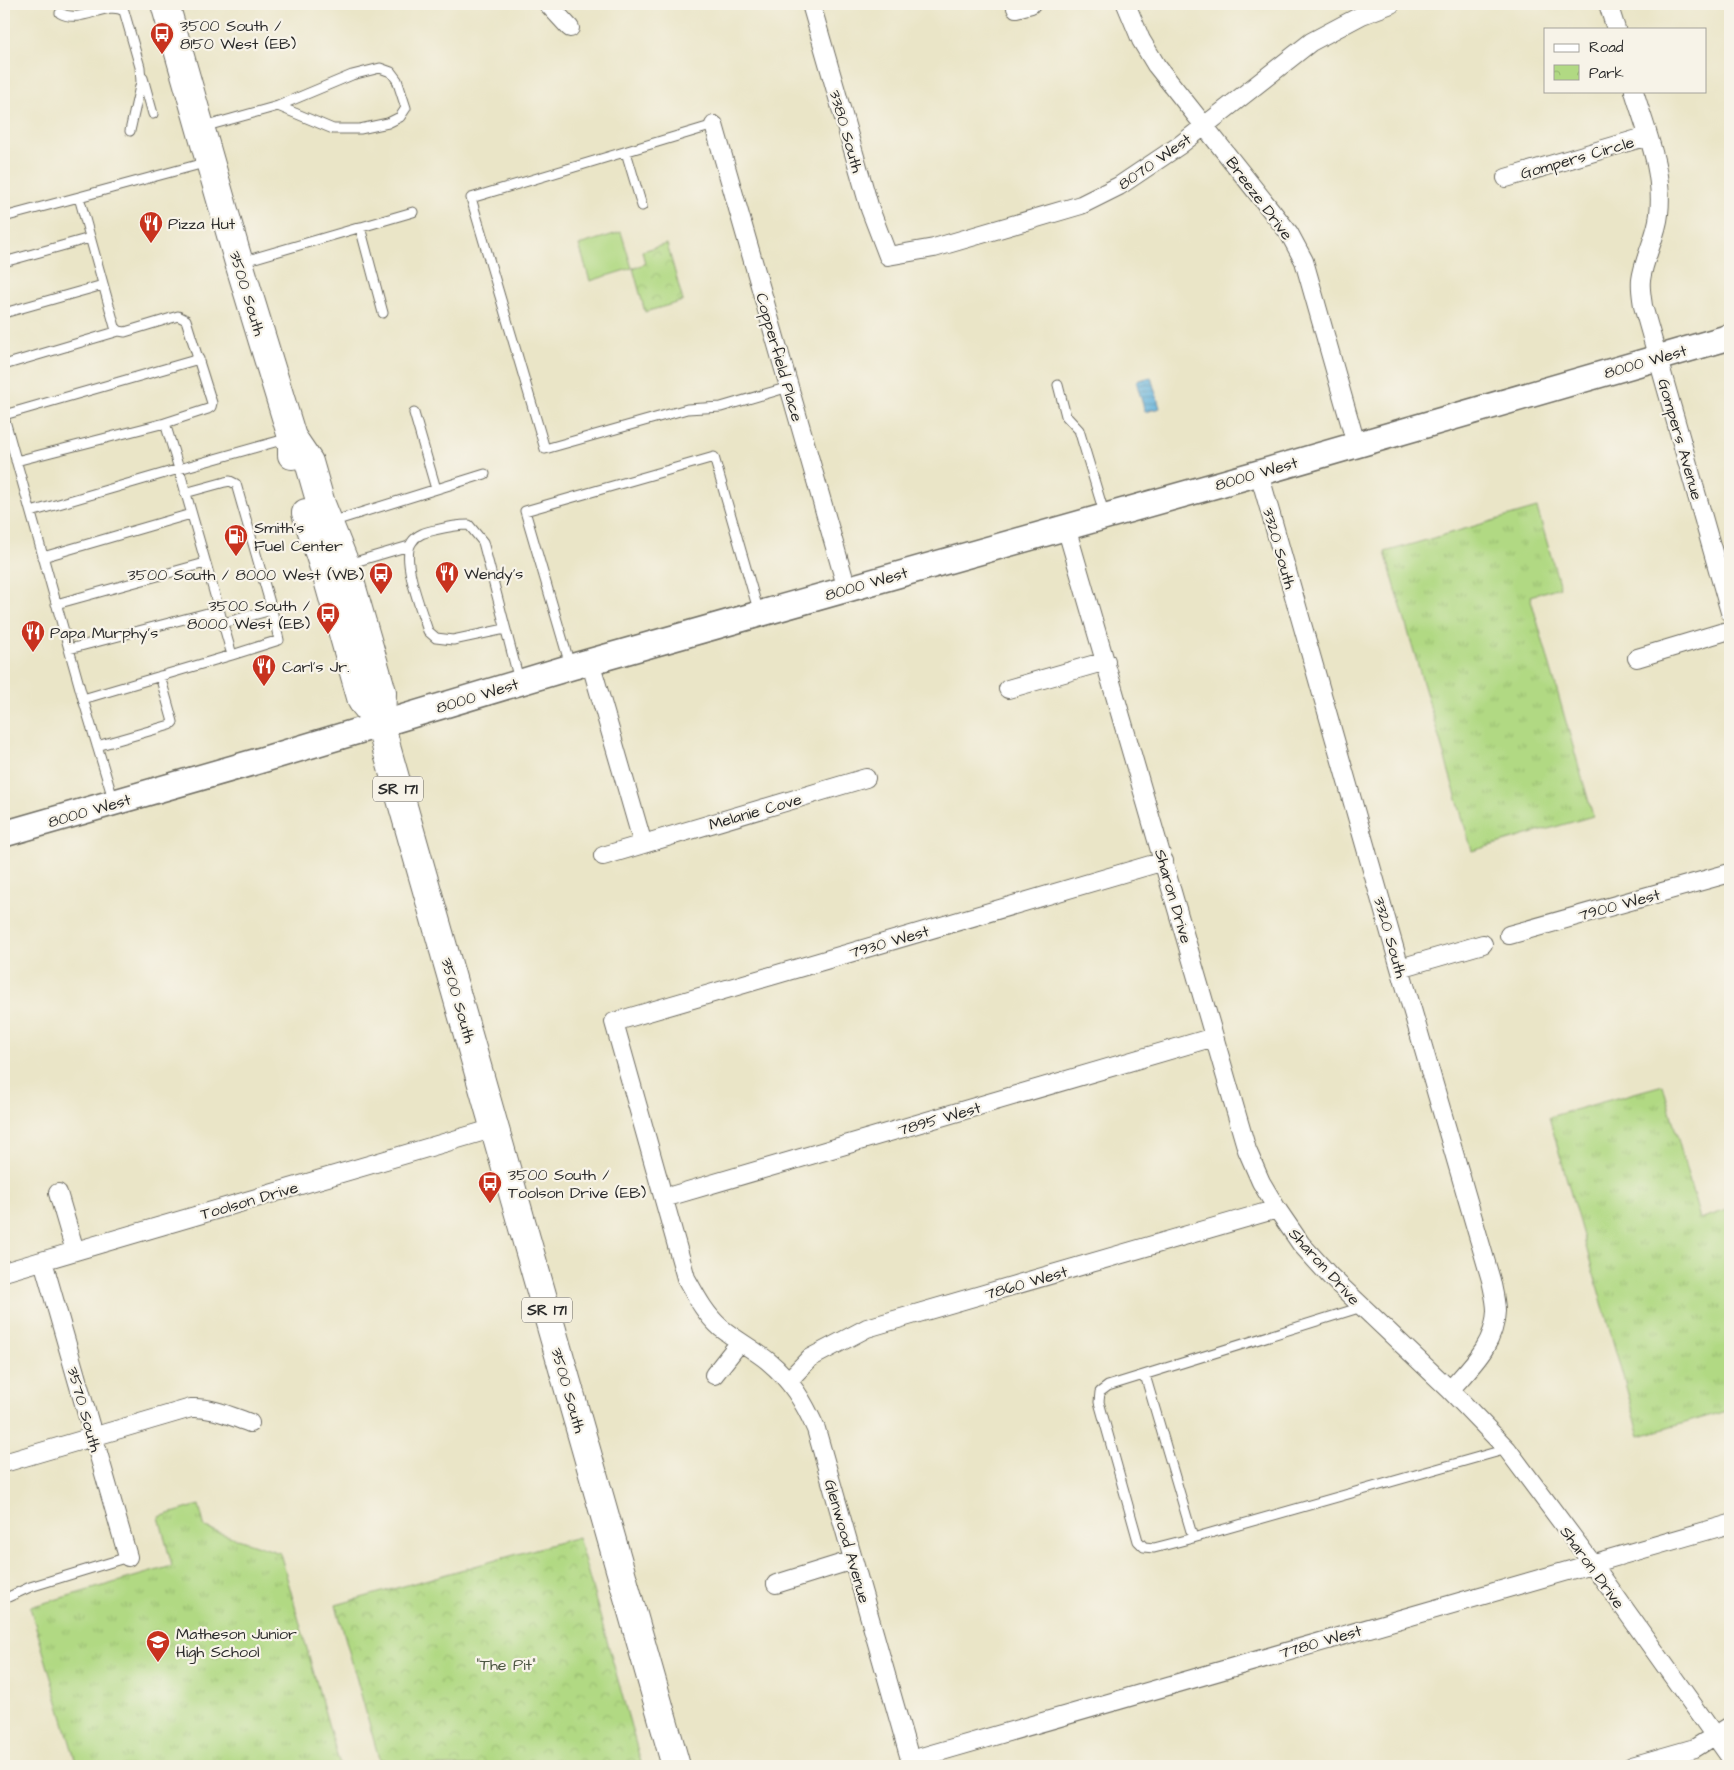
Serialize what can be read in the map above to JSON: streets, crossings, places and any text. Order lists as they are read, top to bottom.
{
  "streets": {
    "main road": ["3500 South", "SR 171"],
    "street": [
      "3380 South",
      "Gompers Circle",
      "8070 West",
      "Breeze Drive",
      "Copperfield Place",
      "8000 West",
      "Gompers Avenue",
      "3320 South",
      "Melanie Cove",
      "Sharon Drive",
      "7900 West",
      "7930 West",
      "7895 West",
      "Toolson Drive",
      "7860 West",
      "3570 South",
      "Glenwood Avenue",
      "7780 West"
    ]
  },
  "crossings": [
    ["3380 South", "8070 West"],
    ["Gompers Circle", "Gompers Avenue"],
    ["8070 West", "Breeze Drive"],
    ["Breeze Drive", "8000 West"],
    ["3500 South", "8000 West"],
    ["3500 South", "Toolson Drive"],
    ["Copperfield Place", "8000 West"],
    ["8000 West", "Gompers Avenue"],
    ["8000 West", "3320 South"],
    ["8000 West", "Sharon Drive"],
    ["3320 South", "Sharon Drive"],
    ["Sharon Drive", "7930 West"],
    ["Sharon Drive", "7895 West"],
    ["Sharon Drive", "7860 West"],
    ["Sharon Drive", "7780 West"],
    ["7930 West", "Glenwood Avenue"],
    ["7895 West", "Glenwood Avenue"],
    ["Toolson Drive", "3570 South"],
    ["7860 West", "Glenwood Avenue"],
    ["Glenwood Avenue", "7780 West"]
  ],
  "parks": ["\"The Pit\""],
  "places": {
    "bus stop": [
      "3500 South / 8150 West (EB)",
      "3500 South / 8000 West (WB)",
      "3500 South / 8000 West (EB)",
      "3500 South / Toolson Drive (EB)"
    ],
    "restaurant": [
      "Pizza Hut",
      "Wendy's",
      "Papa Murphy's",
      "Carl's Jr."
    ],
    "fuel station": ["Smith's Fuel Center"],
    "school or university": ["Matheson Junior High School"]
  },
  "legend": ["Road", "Park"]
}
